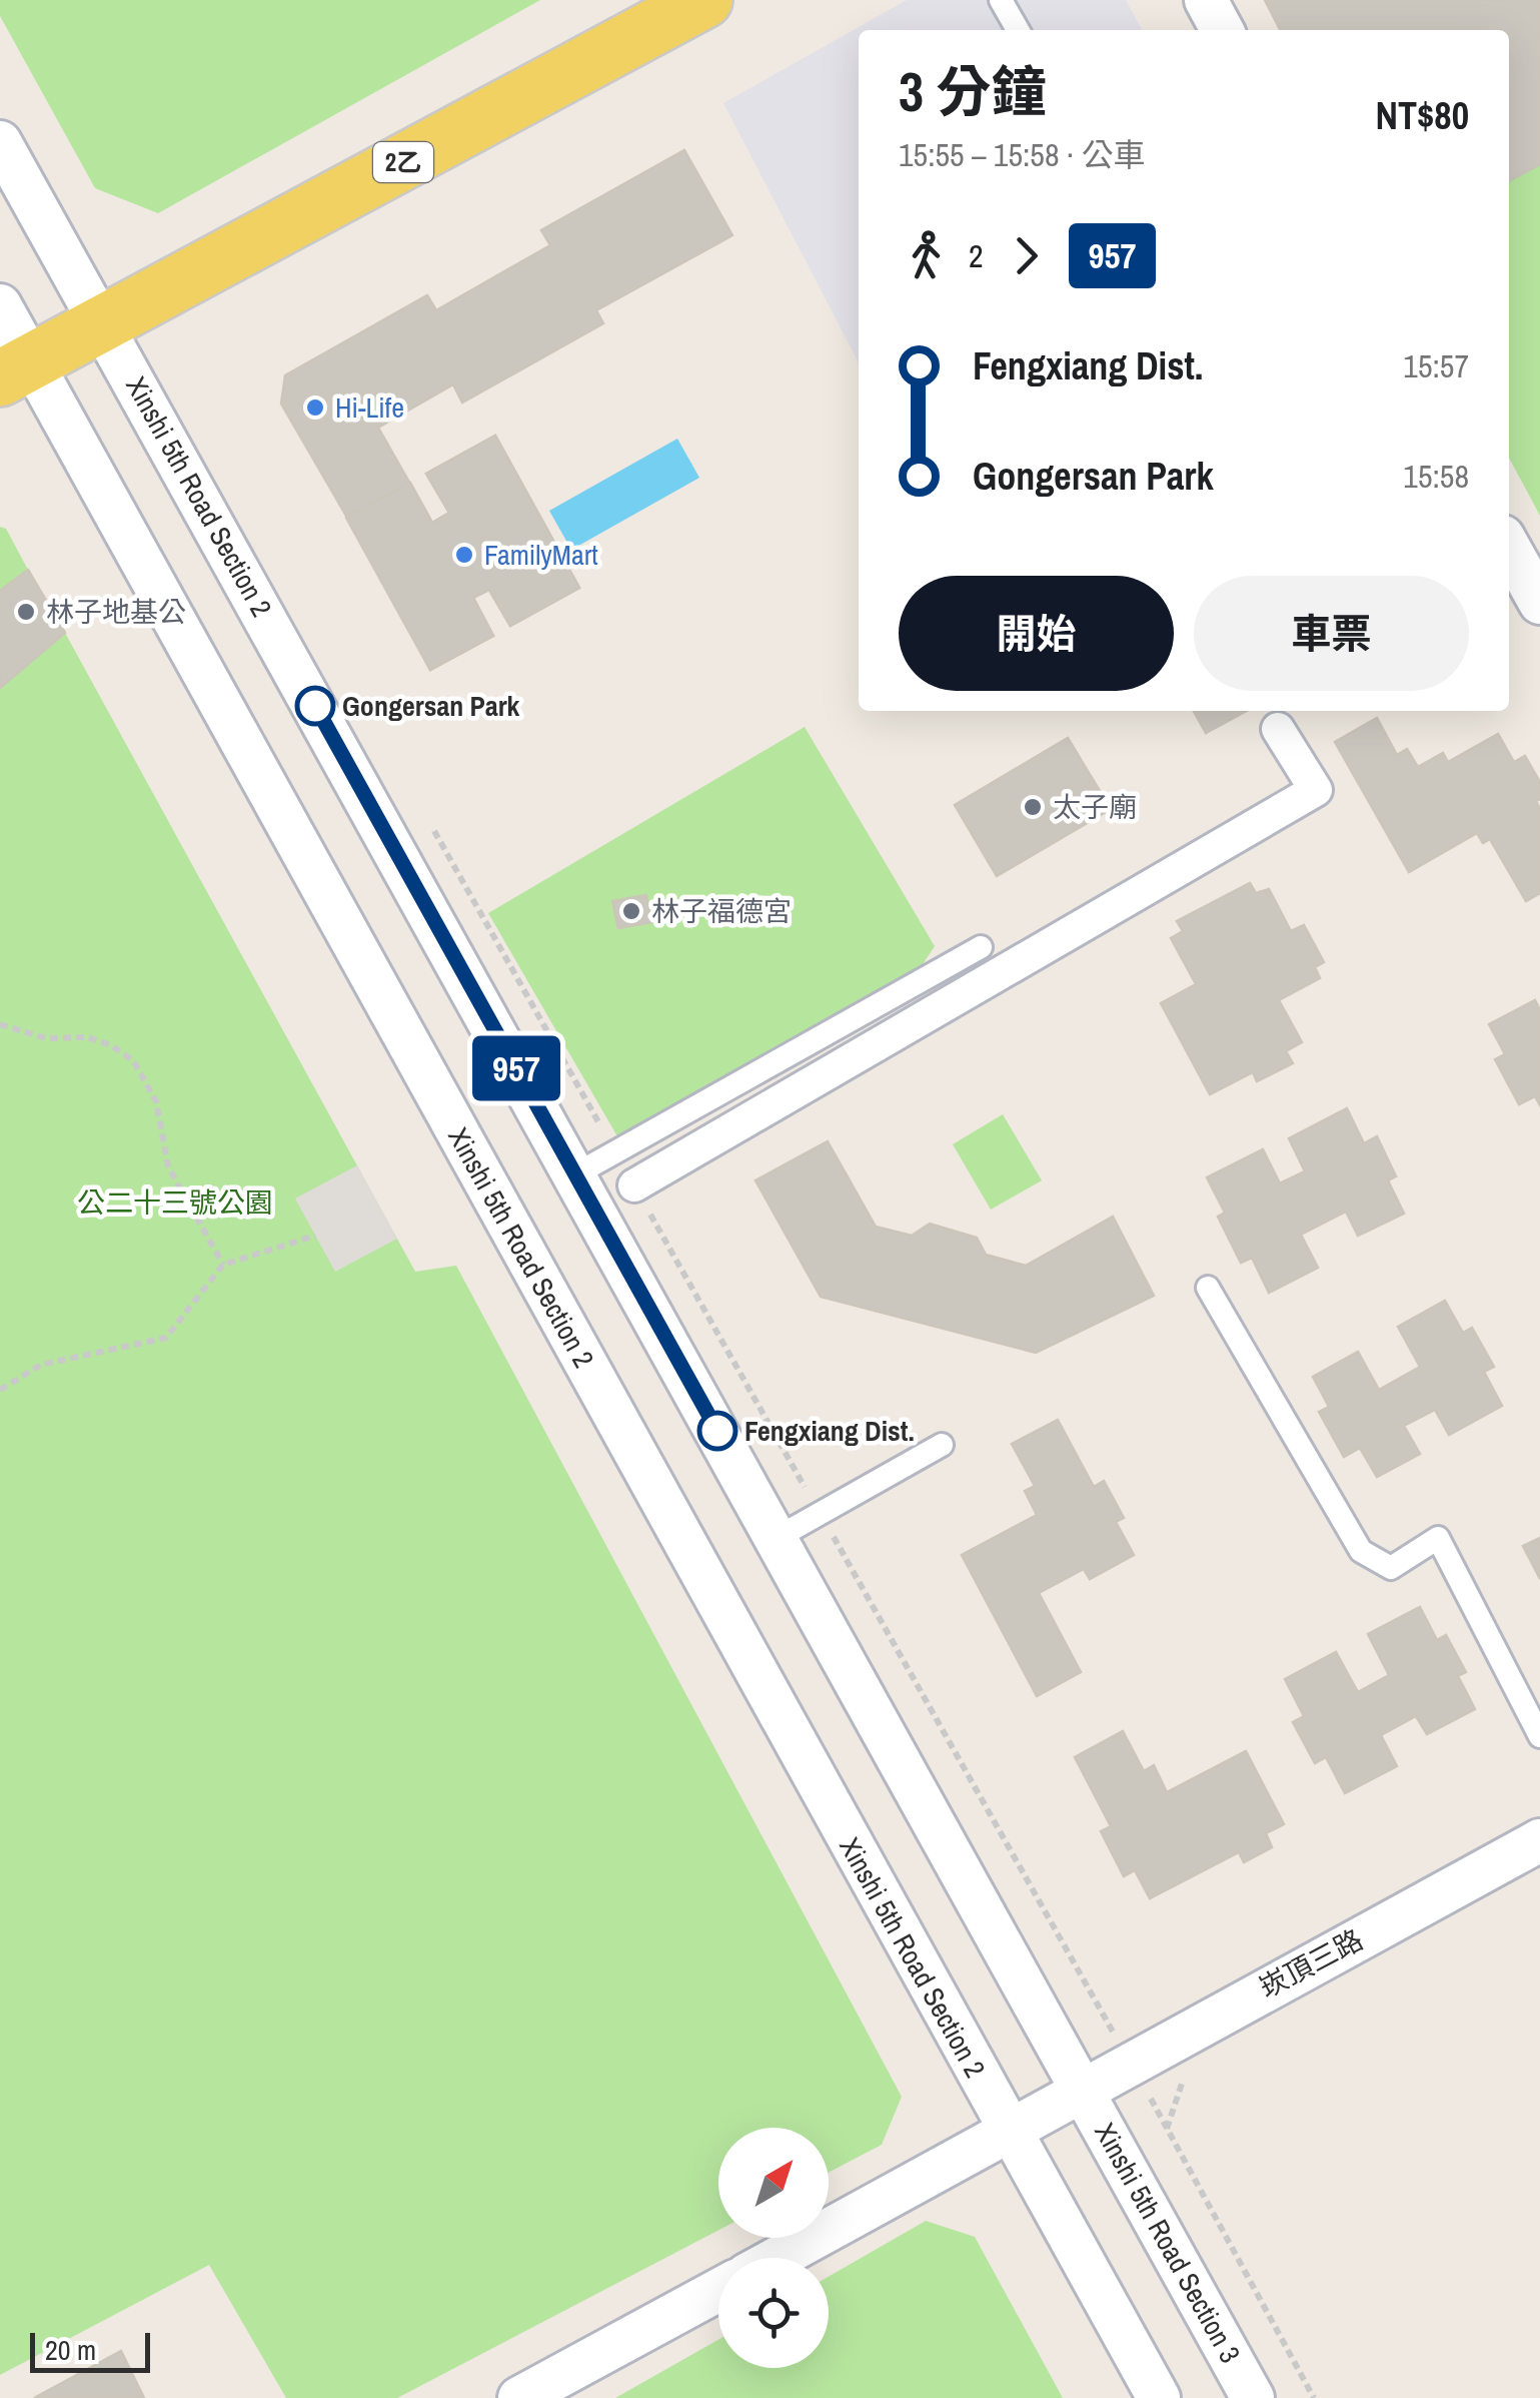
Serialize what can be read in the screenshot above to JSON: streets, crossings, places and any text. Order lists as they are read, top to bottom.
{
  "streets": {
    "main road": ["2乙"],
    "street": ["Xinshi 5th Road Section 2", "崁頂三路", "Xinshi 5th Road Section 3"]
  },
  "crossings": [
    ["2乙", "Xinshi 5th Road Section 2"],
    ["Xinshi 5th Road Section 2", "崁頂三路"],
    ["Xinshi 5th Road Section 2", "Xinshi 5th Road Section 3"],
    ["崁頂三路", "Xinshi 5th Road Section 3"]
  ],
  "parks": ["公二十三號公園"],
  "places": [
    "Hi-Life",
    "FamilyMart",
    "林子地基公",
    "Gongersan Park",
    "太子廟",
    "林子福德宮",
    "Fengxiang Dist."
  ],
  "lines": ["bus line 957"],
  "scale_bar": "20 m",
  "north": "top right",
  "page": {
    "on_map": "957",
    "heading": ["3 分鐘", "15:55 – 15:58 · 公車", "NT$80"],
    "legs": ["2", "957"],
    "list": [
      {
        "name": "Fengxiang Dist.",
        "value": "15:57"
      },
      {
        "name": "Gongersan Park",
        "value": "15:58"
      }
    ],
    "buttons": ["開始", "車票"],
    "scale": "20 m"
  }
}
